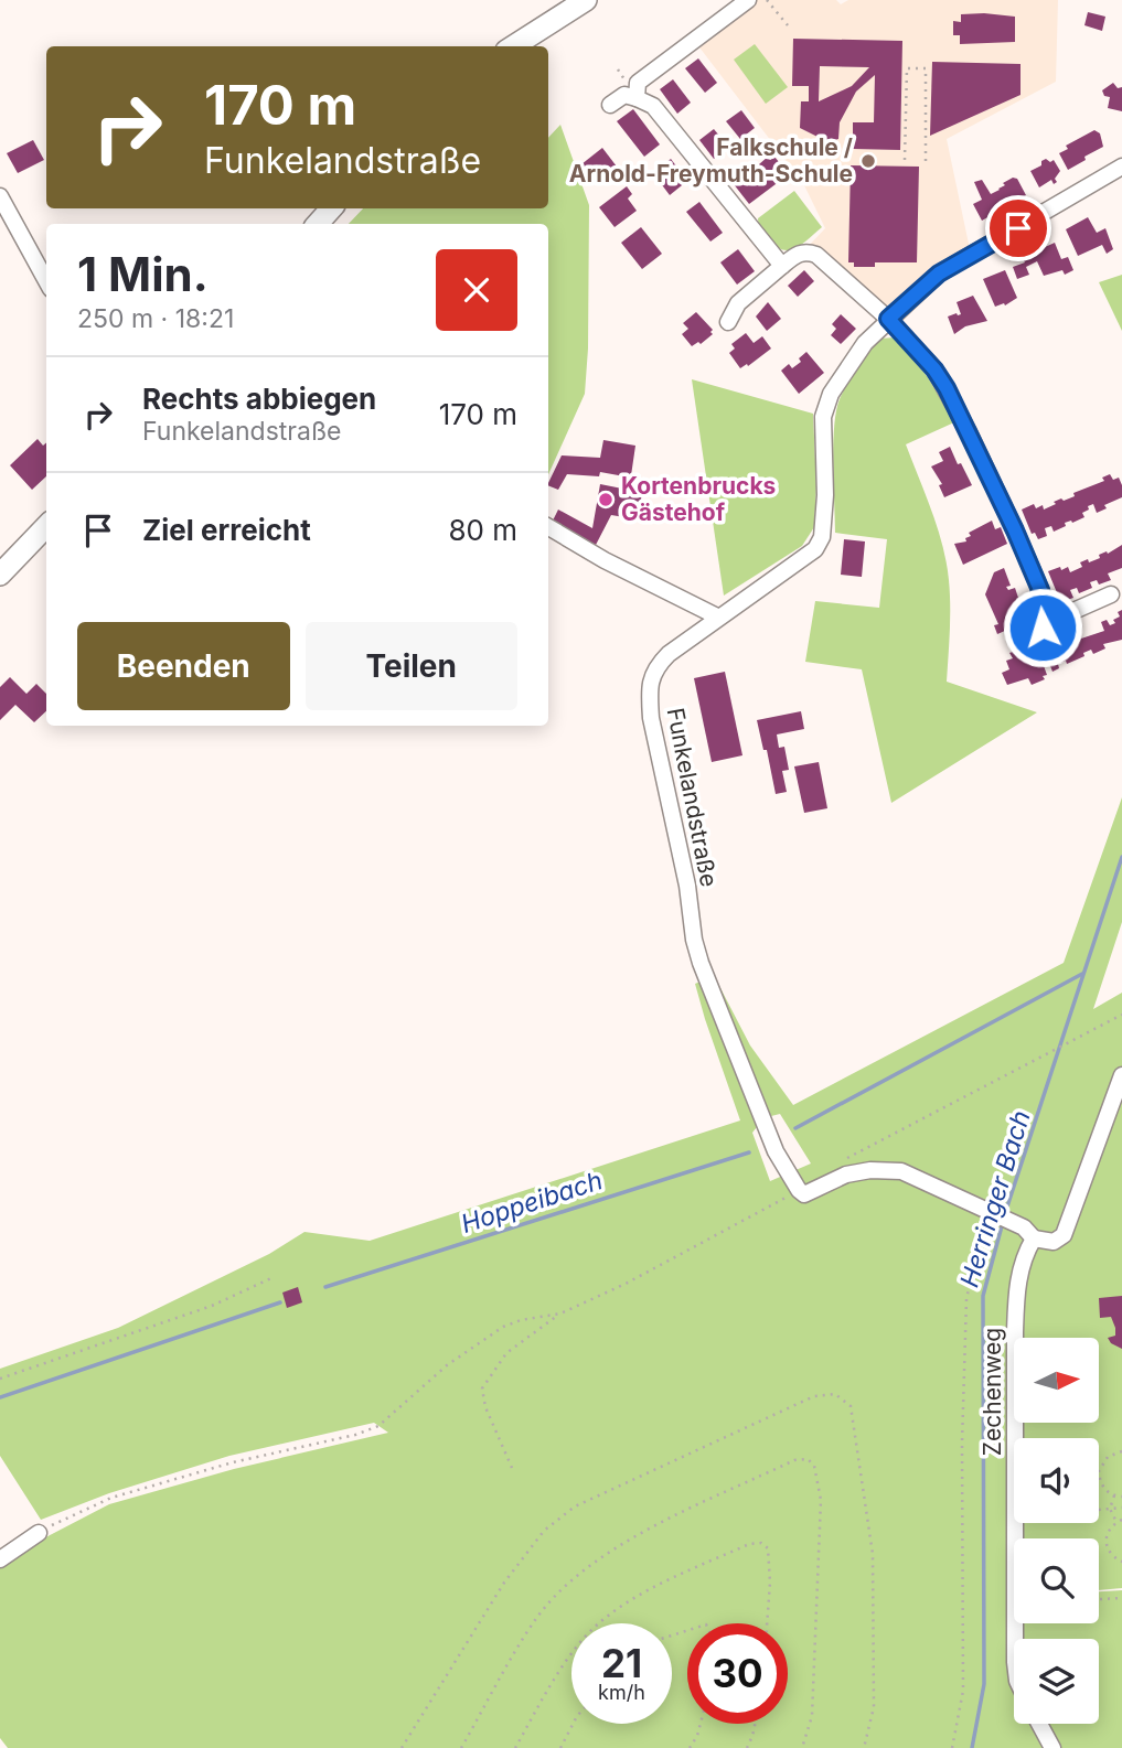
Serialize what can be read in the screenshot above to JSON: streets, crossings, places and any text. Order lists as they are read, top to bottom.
{
  "streets": {
    "street": ["Funkelandstraße", "Zechenweg"]
  },
  "water": ["Herringer Bach", "Hoppeibach"],
  "places": ["Falkschule / Arnold-Freymuth-Schule", "Kortenbrucks Gästehof"],
  "north": "right",
  "page": {
    "turn": ["170 m", "Funkelandstraße"],
    "heading": ["1 Min.", "250 m · 18:21"],
    "list": [
      {
        "name": "Rechts abbiegen",
        "note": "Funkelandstraße",
        "value": "170 m"
      },
      {
        "name": "Ziel erreicht",
        "value": "80 m"
      }
    ],
    "buttons": ["Beenden", "Teilen"],
    "speed": "21 km/h",
    "limit": "30"
  }
}
